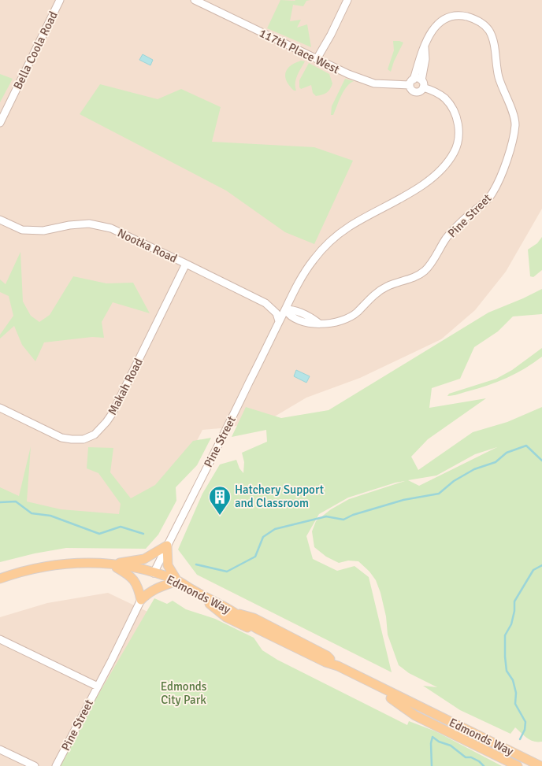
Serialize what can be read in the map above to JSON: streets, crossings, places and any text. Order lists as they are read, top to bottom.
{
  "streets": {
    "main road": ["Edmonds Way"],
    "street": [
      "Bella Coola Road",
      "117th Place West",
      "Pine Street",
      "Nootka Road",
      "Makah Road"
    ]
  },
  "crossings": [
    ["117th Place West", "Pine Street"],
    ["Pine Street", "Nootka Road"],
    ["Pine Street", "Edmonds Way"],
    ["Nootka Road", "Makah Road"]
  ],
  "parks": ["Edmonds City Park"],
  "places": {
    "building": ["Hatchery Support and Classroom"]
  }
}
